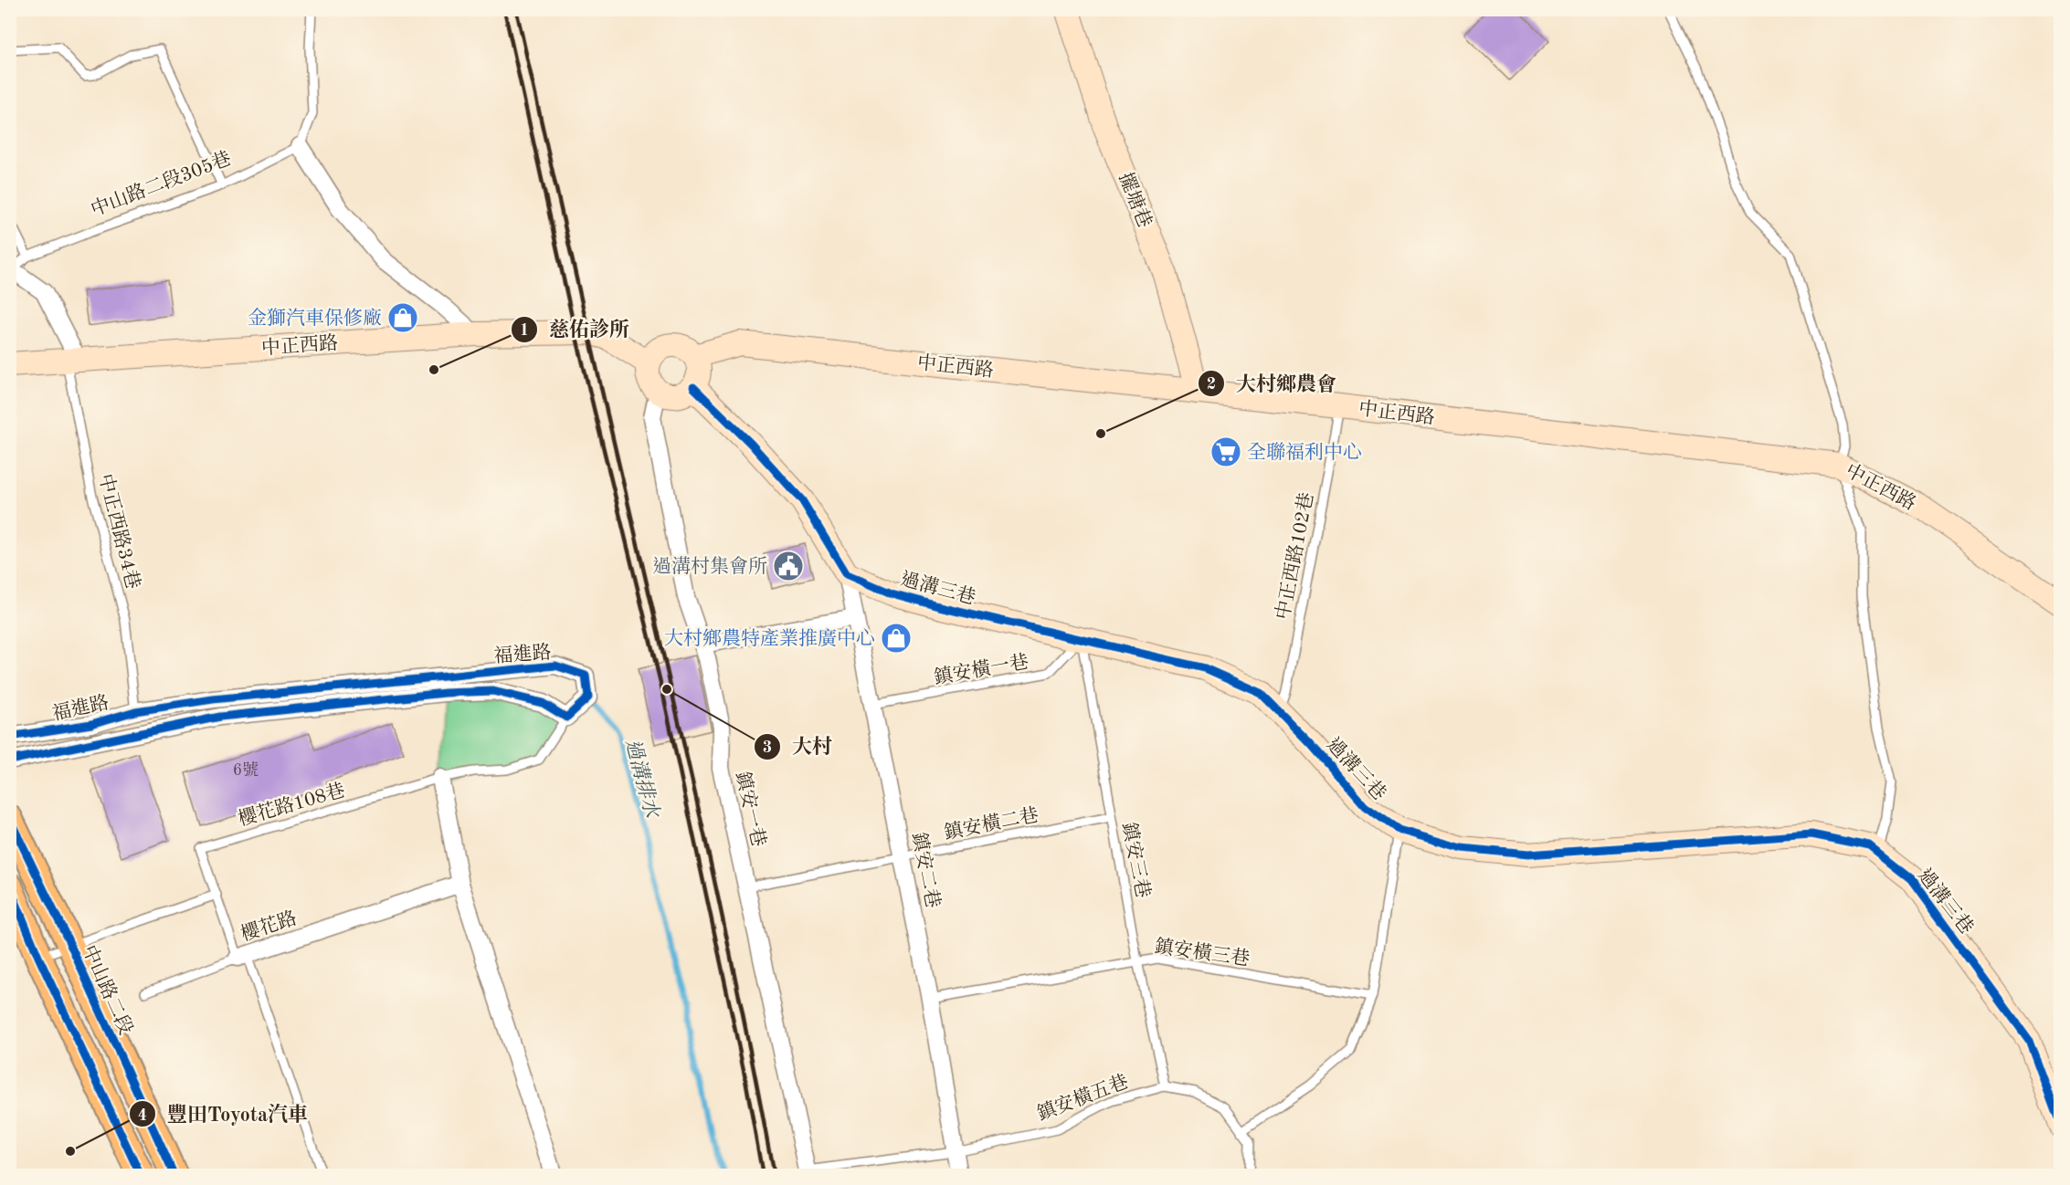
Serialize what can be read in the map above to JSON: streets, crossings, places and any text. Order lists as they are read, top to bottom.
{
  "streets": {
    "main road": [
      "擺塘巷",
      "中正西路",
      "過溝三巷",
      "中山路二段"
    ],
    "street": [
      "福進路",
      "鎮安一巷",
      "鎮安二巷",
      "櫻花路"
    ],
    "lane": [
      "中山路二段305巷",
      "中正西路34巷",
      "中正西路102巷",
      "鎮安橫一巷",
      "櫻花路108巷",
      "鎮安橫二巷",
      "鎮安三巷",
      "鎮安橫三巷",
      "鎮安橫五巷"
    ]
  },
  "crossings": [
    ["擺塘巷", "中正西路"],
    ["中正西路", "中正西路34巷"],
    ["中正西路", "中正西路102巷"],
    ["中正西路", "鎮安一巷"],
    ["中正西路34巷", "福進路"],
    ["中正西路102巷", "過溝三巷"],
    ["過溝三巷", "鎮安橫一巷"],
    ["過溝三巷", "鎮安三巷"],
    ["過溝三巷", "鎮安二巷"],
    ["鎮安橫一巷", "鎮安三巷"],
    ["鎮安橫一巷", "鎮安二巷"],
    ["櫻花路108巷", "櫻花路"],
    ["鎮安一巷", "鎮安橫二巷"],
    ["鎮安一巷", "鎮安橫五巷"],
    ["鎮安橫二巷", "鎮安三巷"],
    ["鎮安橫二巷", "鎮安二巷"],
    ["鎮安三巷", "鎮安橫三巷"],
    ["鎮安三巷", "鎮安橫五巷"],
    ["鎮安二巷", "鎮安橫三巷"],
    ["鎮安二巷", "鎮安橫五巷"]
  ],
  "water": ["過溝排水"],
  "places": {
    "shop": ["金獅汽車保修廠", "大村鄉農特產業推廣中心"],
    "other": [
      "慈佑診所",
      "大村鄉農會",
      "大村",
      "豐田Toyota汽車"
    ],
    "supermarket": ["全聯福利中心"],
    "public building": ["過溝村集會所"]
  },
  "house_numbers": ["6號"]
}
